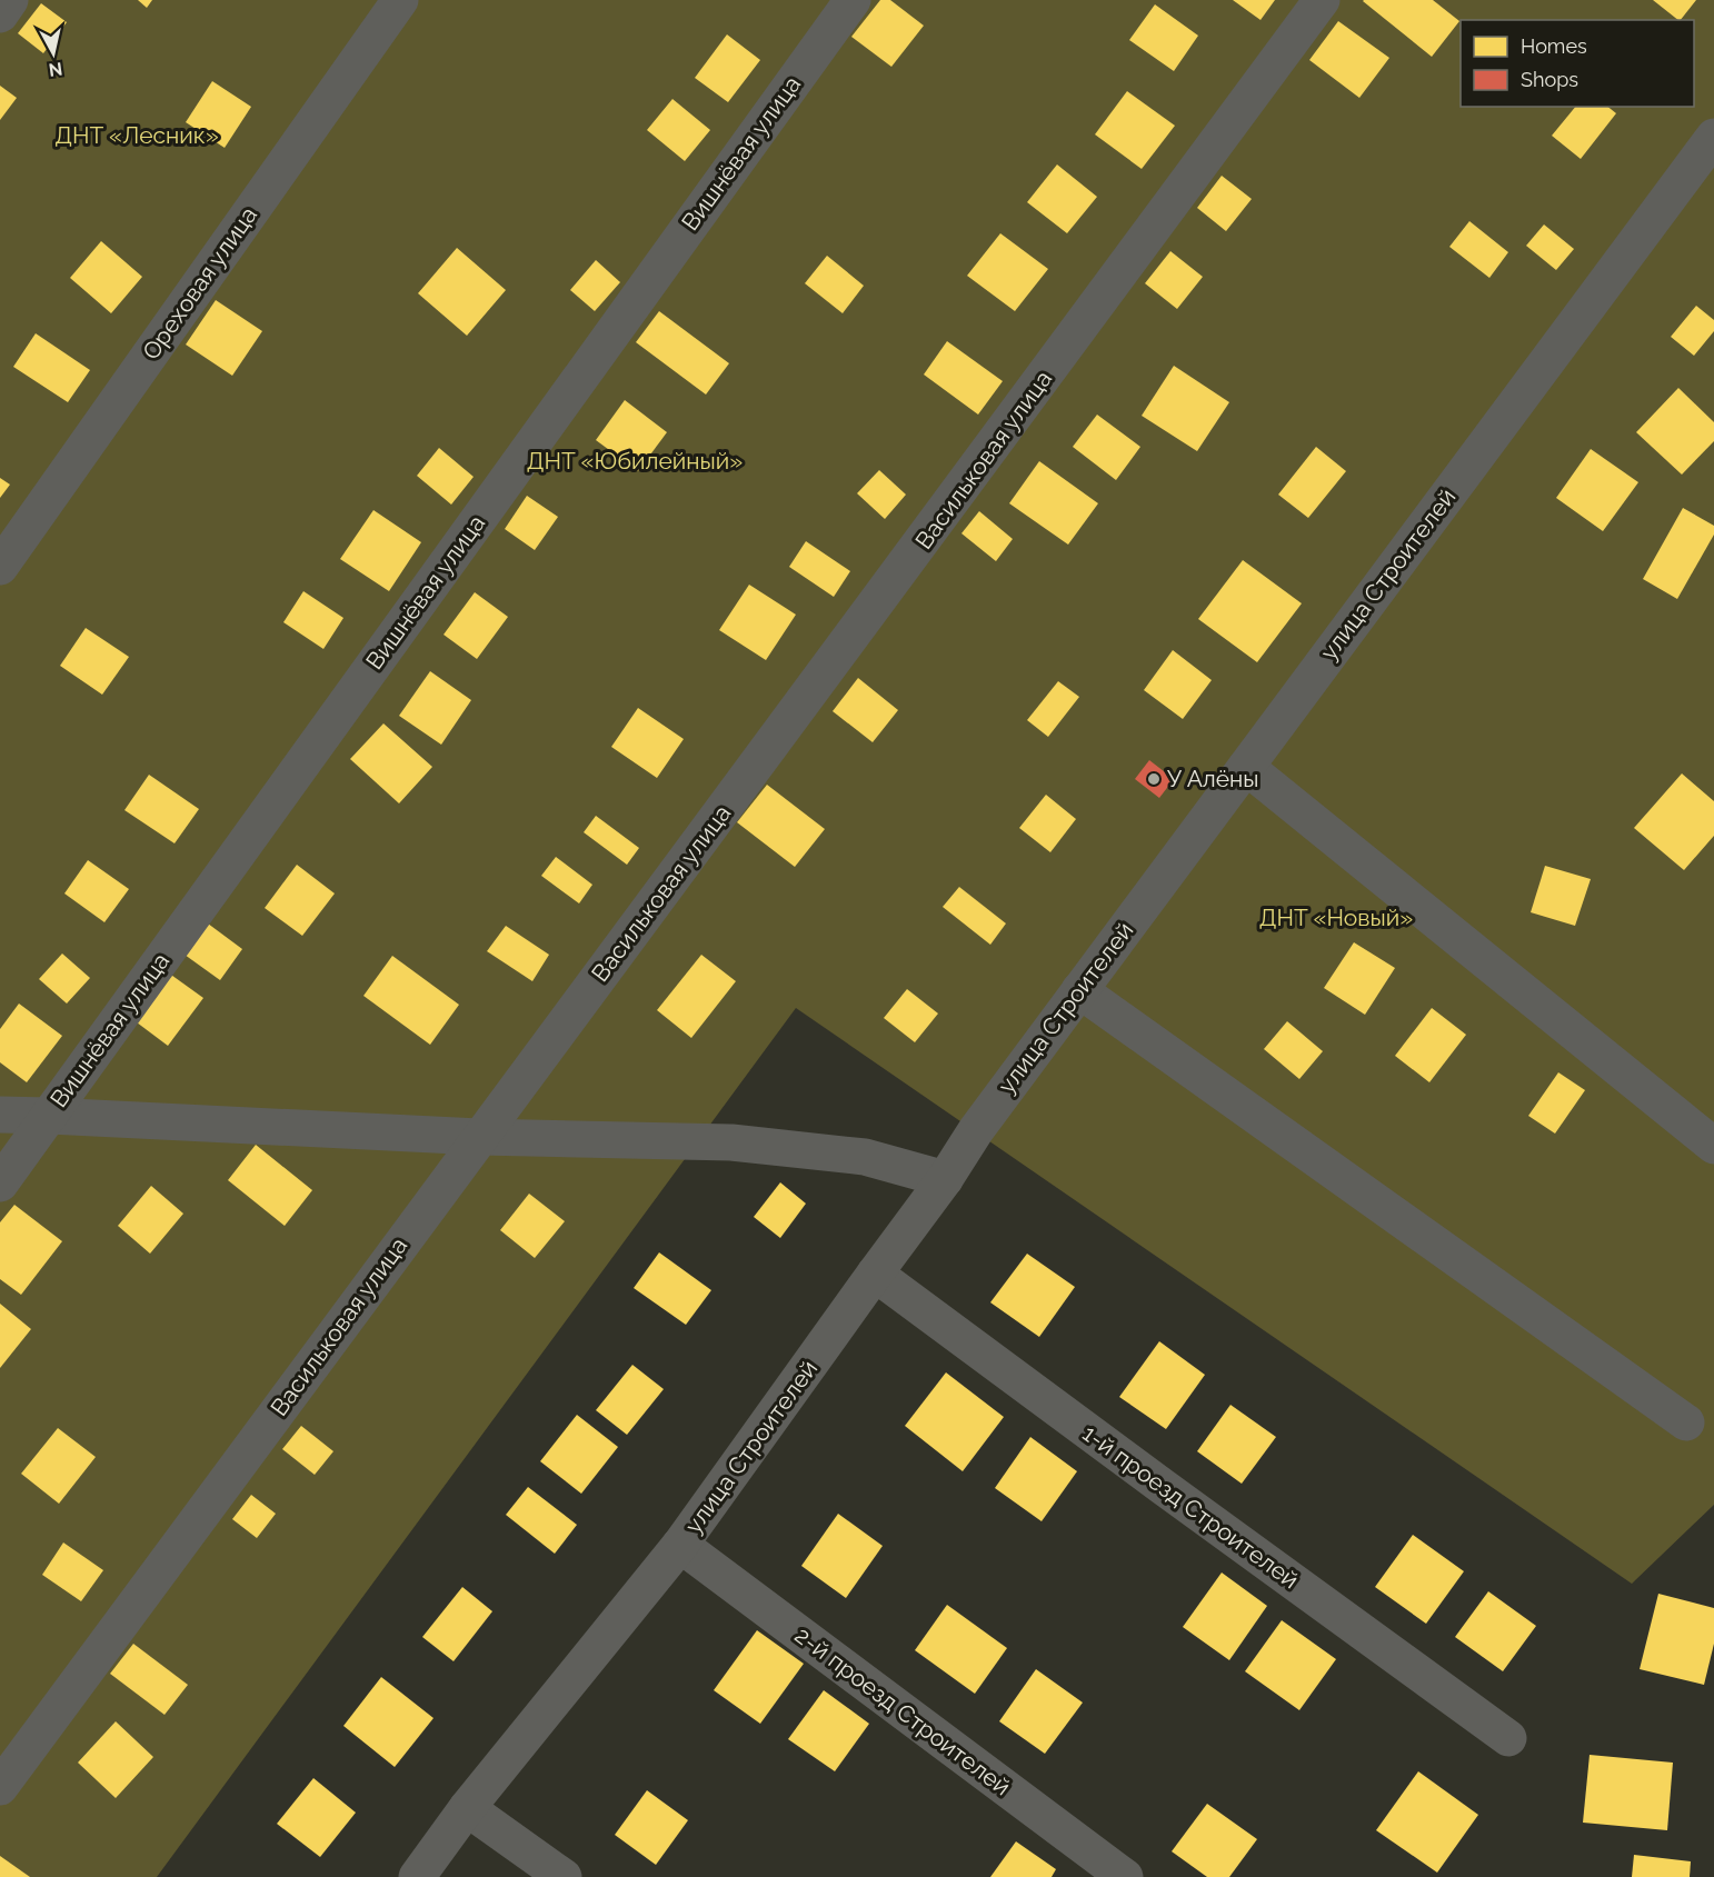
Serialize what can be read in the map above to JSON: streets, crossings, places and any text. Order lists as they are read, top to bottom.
{
  "streets": {
    "street": [
      "Вишнёвая улица",
      "Ореховая улица",
      "Васильковая улица",
      "улица Строителей",
      "1-й проезд Строителей",
      "2-й проезд Строителей"
    ]
  },
  "crossings": [
    ["улица Строителей", "1-й проезд Строителей"],
    ["улица Строителей", "2-й проезд Строителей"]
  ],
  "parks": ["ДНТ «Лесник»", "ДНТ «Юбилейный»", "ДНТ «Новый»"],
  "places": ["У Алёны"],
  "legend": ["Homes", "Shops"],
  "north": "bottom"
}
